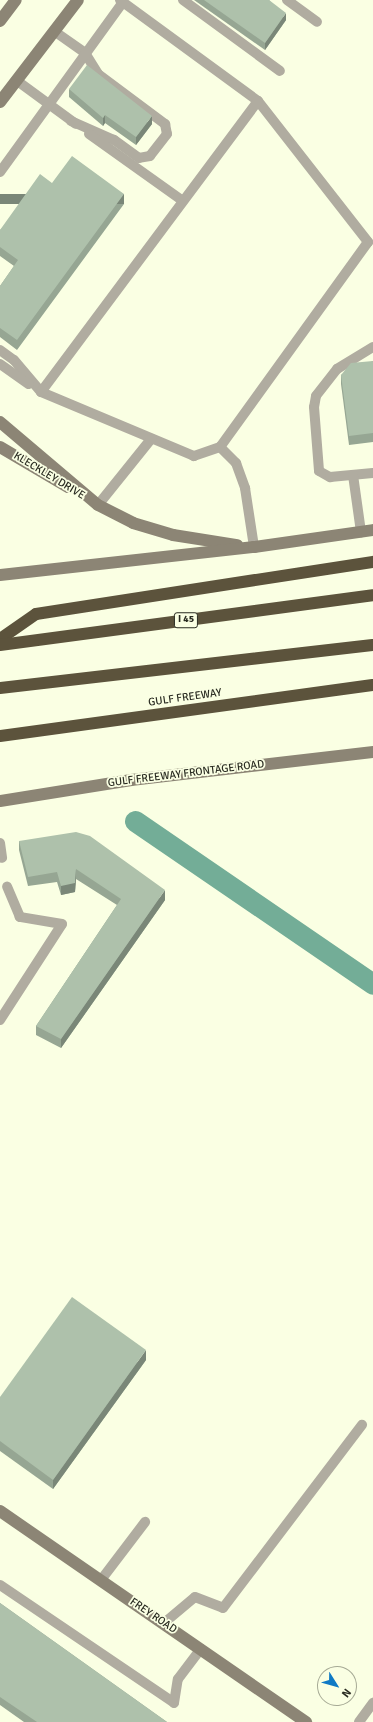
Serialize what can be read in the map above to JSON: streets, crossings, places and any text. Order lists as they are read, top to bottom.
{
  "streets": {
    "highway": ["I 45", "GULF FREEWAY"],
    "main road": ["KLECKLEY DRIVE", "GULF FREEWAY FRONTAGE ROAD", "FREY ROAD"]
  },
  "north": "bottom right"
}
